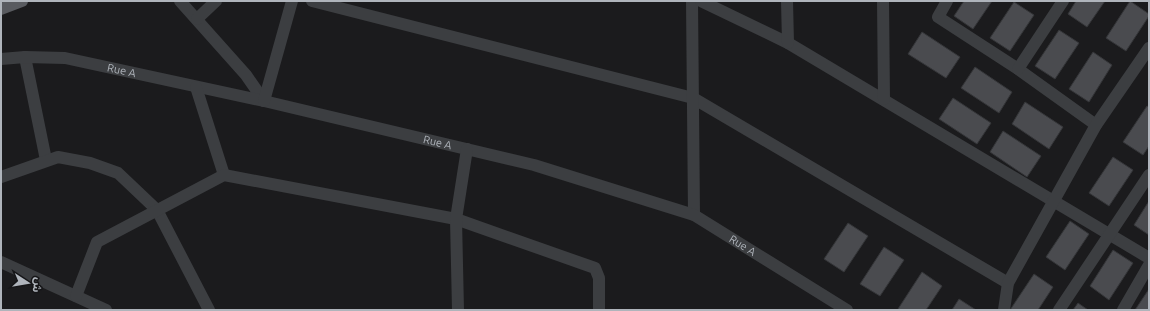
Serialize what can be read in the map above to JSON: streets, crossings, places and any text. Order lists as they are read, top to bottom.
{
  "streets": {
    "street": ["Rue A"]
  },
  "north": "right"
}
